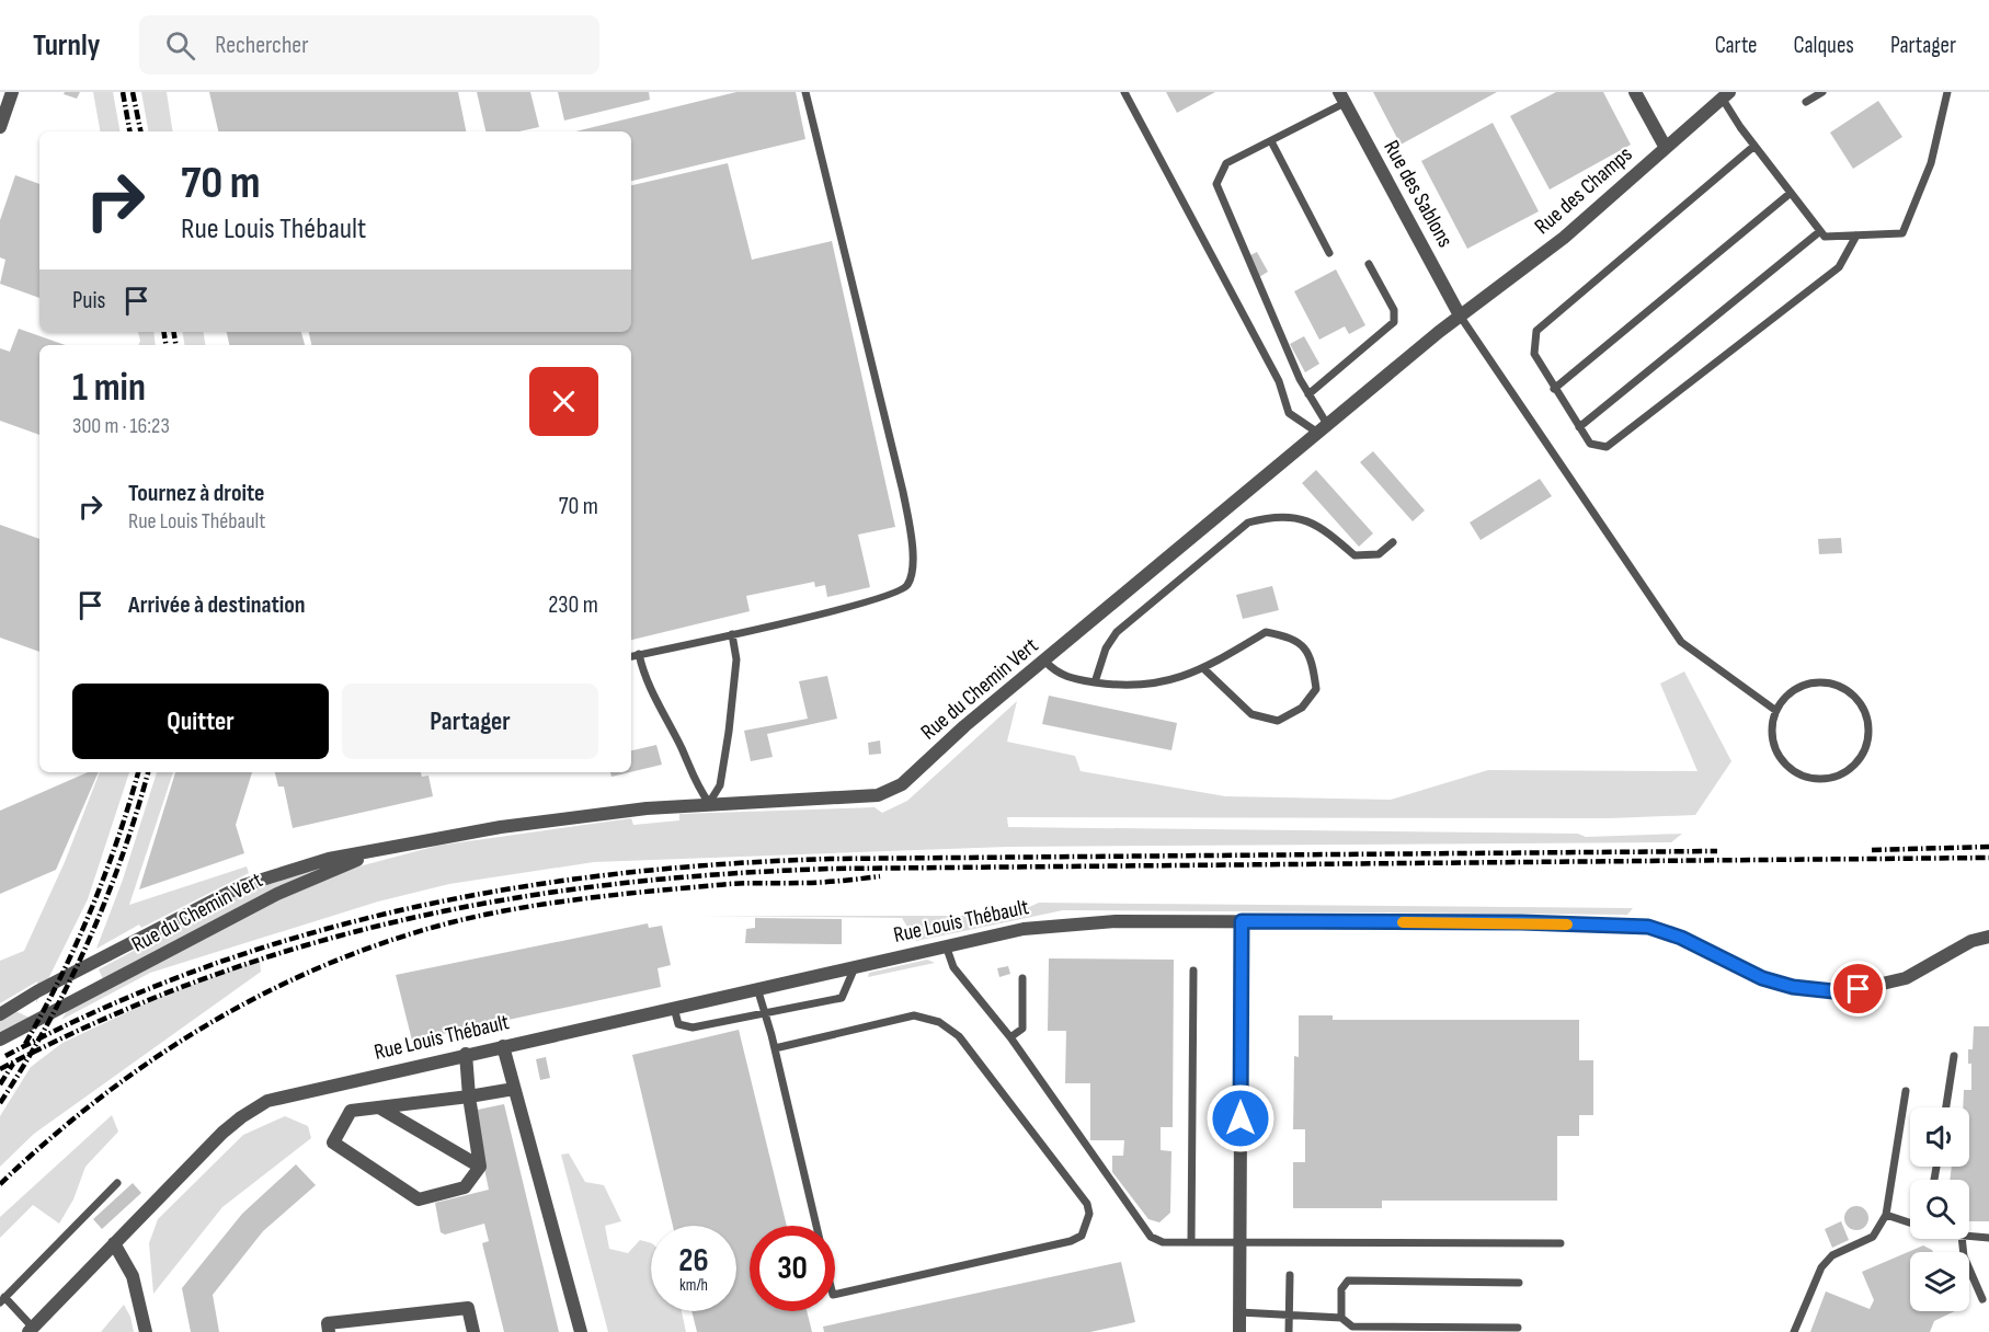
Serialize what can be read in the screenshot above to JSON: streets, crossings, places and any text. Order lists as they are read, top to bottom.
{
  "streets": {
    "street": [
      "Rue des Champs",
      "Rue des Sablons",
      "Rue du Chemin Vert",
      "Rue Louis Thébault"
    ]
  },
  "crossings": [
    ["Rue des Champs", "Rue des Sablons"],
    ["Rue des Champs", "Rue du Chemin Vert"],
    ["Rue des Sablons", "Rue du Chemin Vert"]
  ],
  "page": {
    "header": "Turnly",
    "search": "Rechercher",
    "nav": ["Carte", "Calques", "Partager"],
    "turn": ["70 m", "Rue Louis Thébault"],
    "then": "Puis",
    "heading": ["1 min", "300 m · 16:23"],
    "list": [
      {
        "name": "Tournez à droite",
        "note": "Rue Louis Thébault",
        "value": "70 m"
      },
      {
        "name": "Arrivée à destination",
        "value": "230 m"
      }
    ],
    "buttons": ["Quitter", "Partager"],
    "speed": "26 km/h",
    "limit": "30"
  }
}
